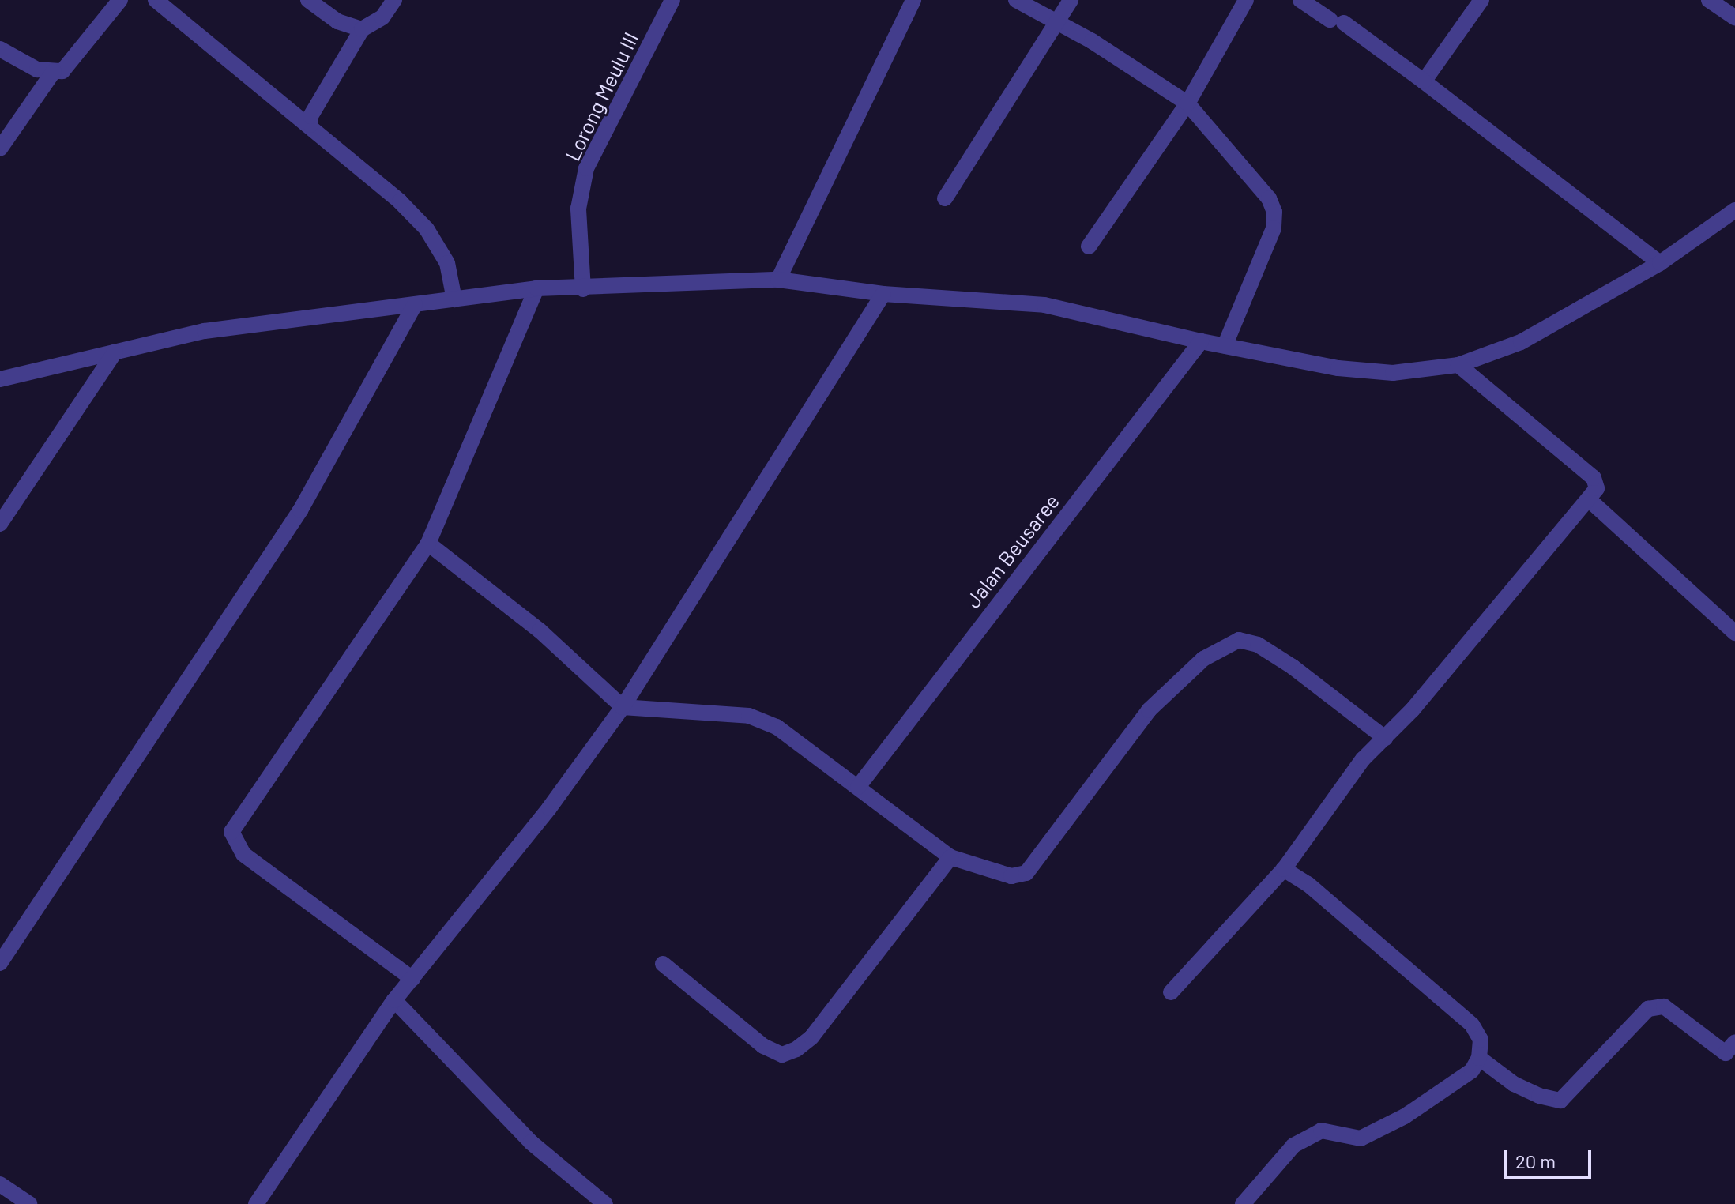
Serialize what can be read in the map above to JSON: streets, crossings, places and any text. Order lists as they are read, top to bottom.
{
  "streets": {
    "street": ["Lorong Meulu III", "Jalan Beusaree"]
  },
  "scale_bar": "20 m"
}
